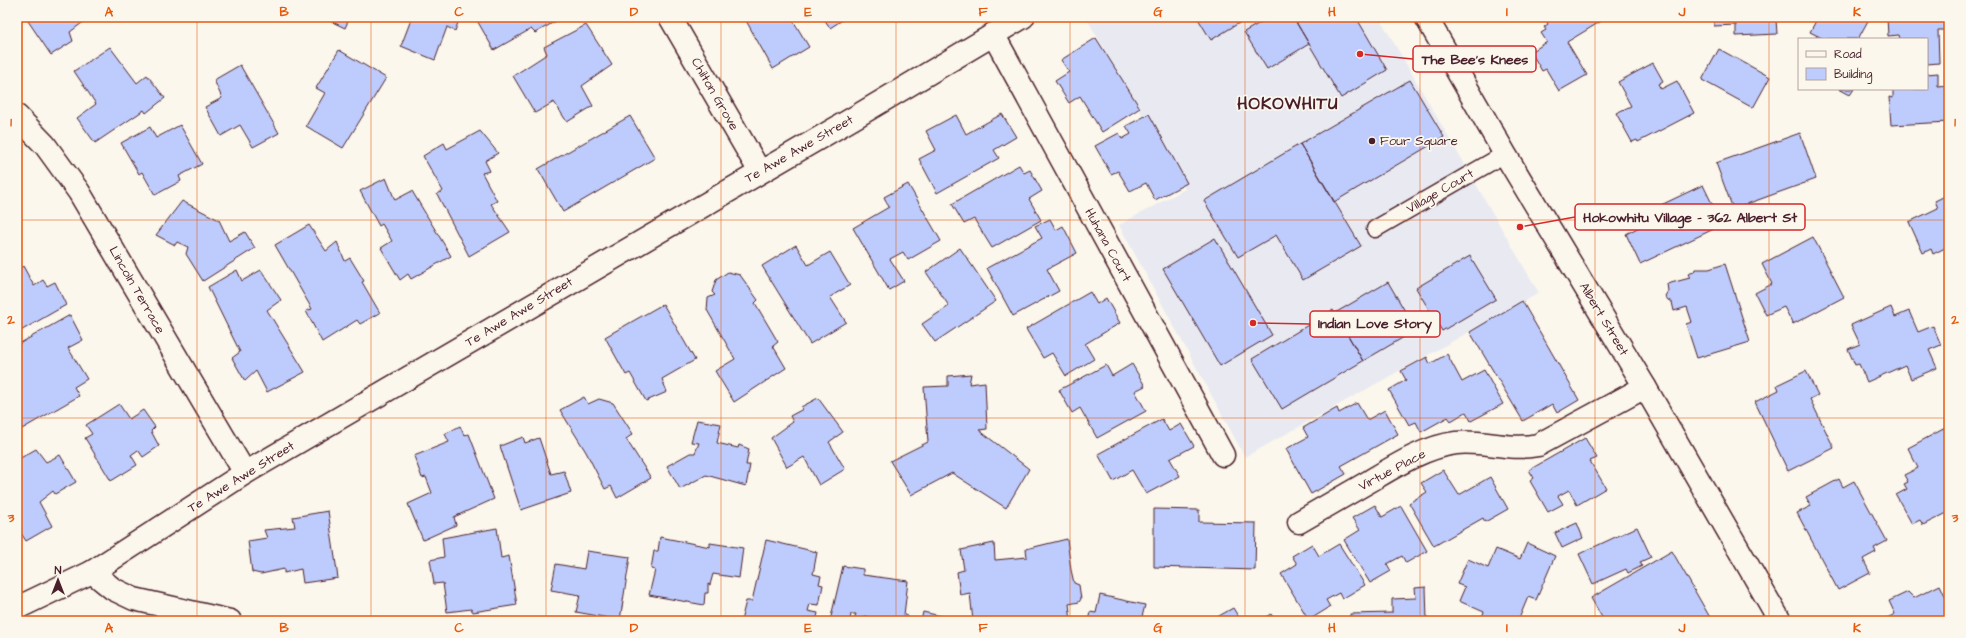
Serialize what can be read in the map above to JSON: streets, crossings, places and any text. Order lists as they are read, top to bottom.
{
  "streets": {
    "street": [
      "Chilton Grove",
      "Te Awe Awe Street",
      "Huhana Court",
      "Lincoln Terrace",
      "Albert Street",
      "Virtue Place"
    ],
    "lane": ["Village Court"]
  },
  "crossings": [
    ["Chilton Grove", "Te Awe Awe Street"],
    ["Te Awe Awe Street", "Huhana Court"],
    ["Te Awe Awe Street", "Lincoln Terrace"],
    ["Village Court", "Albert Street"],
    ["Albert Street", "Virtue Place"]
  ],
  "districts": ["HOKOWHITU"],
  "places": [
    "The Bee's Knees",
    "Four Square",
    "Hokowhitu Village - 362 Albert St",
    "Indian Love Story"
  ],
  "legend": ["Road", "Building"],
  "north": "top",
  "grid": {
    "columns": [
      "A",
      "B",
      "C",
      "D",
      "E",
      "F",
      "G",
      "H",
      "I",
      "J",
      "K"
    ],
    "rows": ["1", "2", "3"]
  }
}
